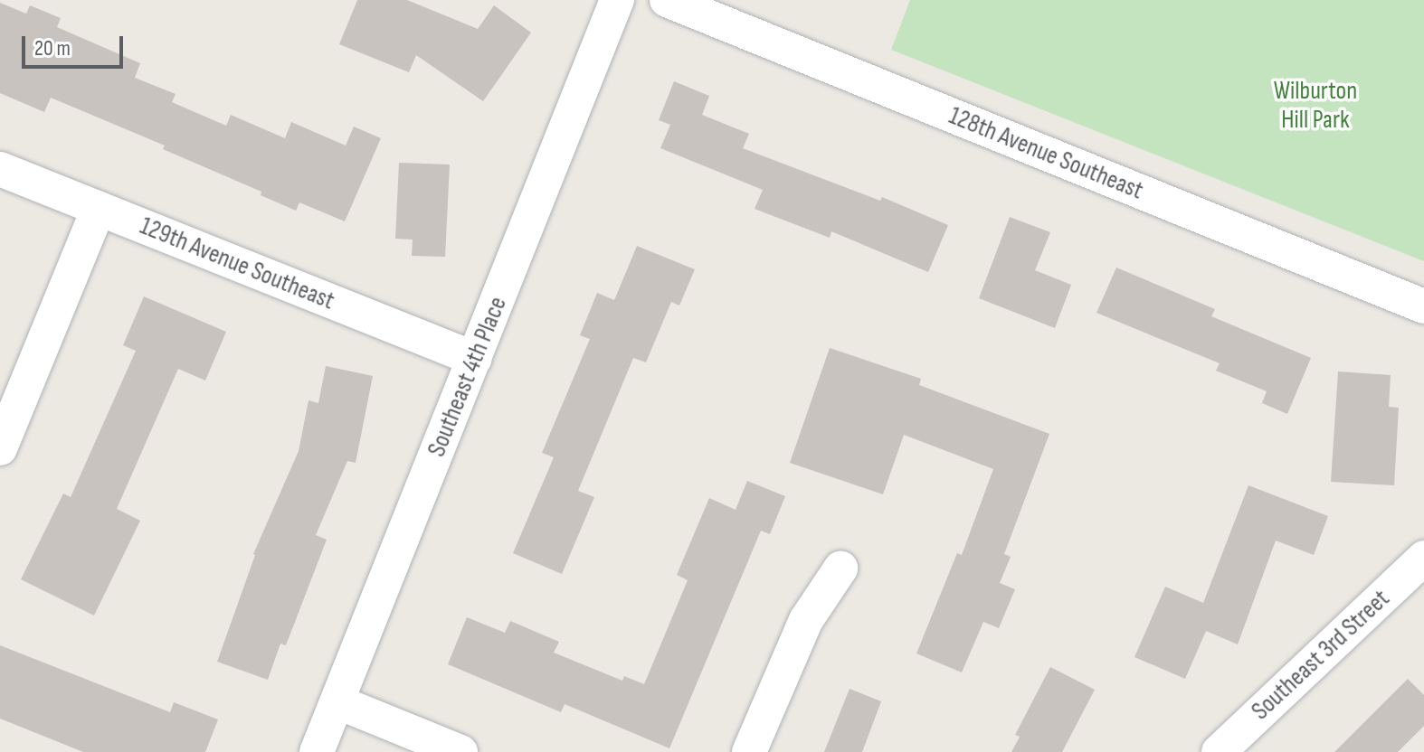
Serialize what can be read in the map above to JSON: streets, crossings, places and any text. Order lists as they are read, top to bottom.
{
  "streets": {
    "street": [
      "128th Avenue Southeast",
      "129th Avenue Southeast",
      "Southeast 4th Place",
      "Southeast 3rd Street"
    ]
  },
  "crossings": [
    ["129th Avenue Southeast", "Southeast 4th Place"]
  ],
  "parks": ["Wilburton Hill Park"],
  "scale_bar": "20 m"
}
